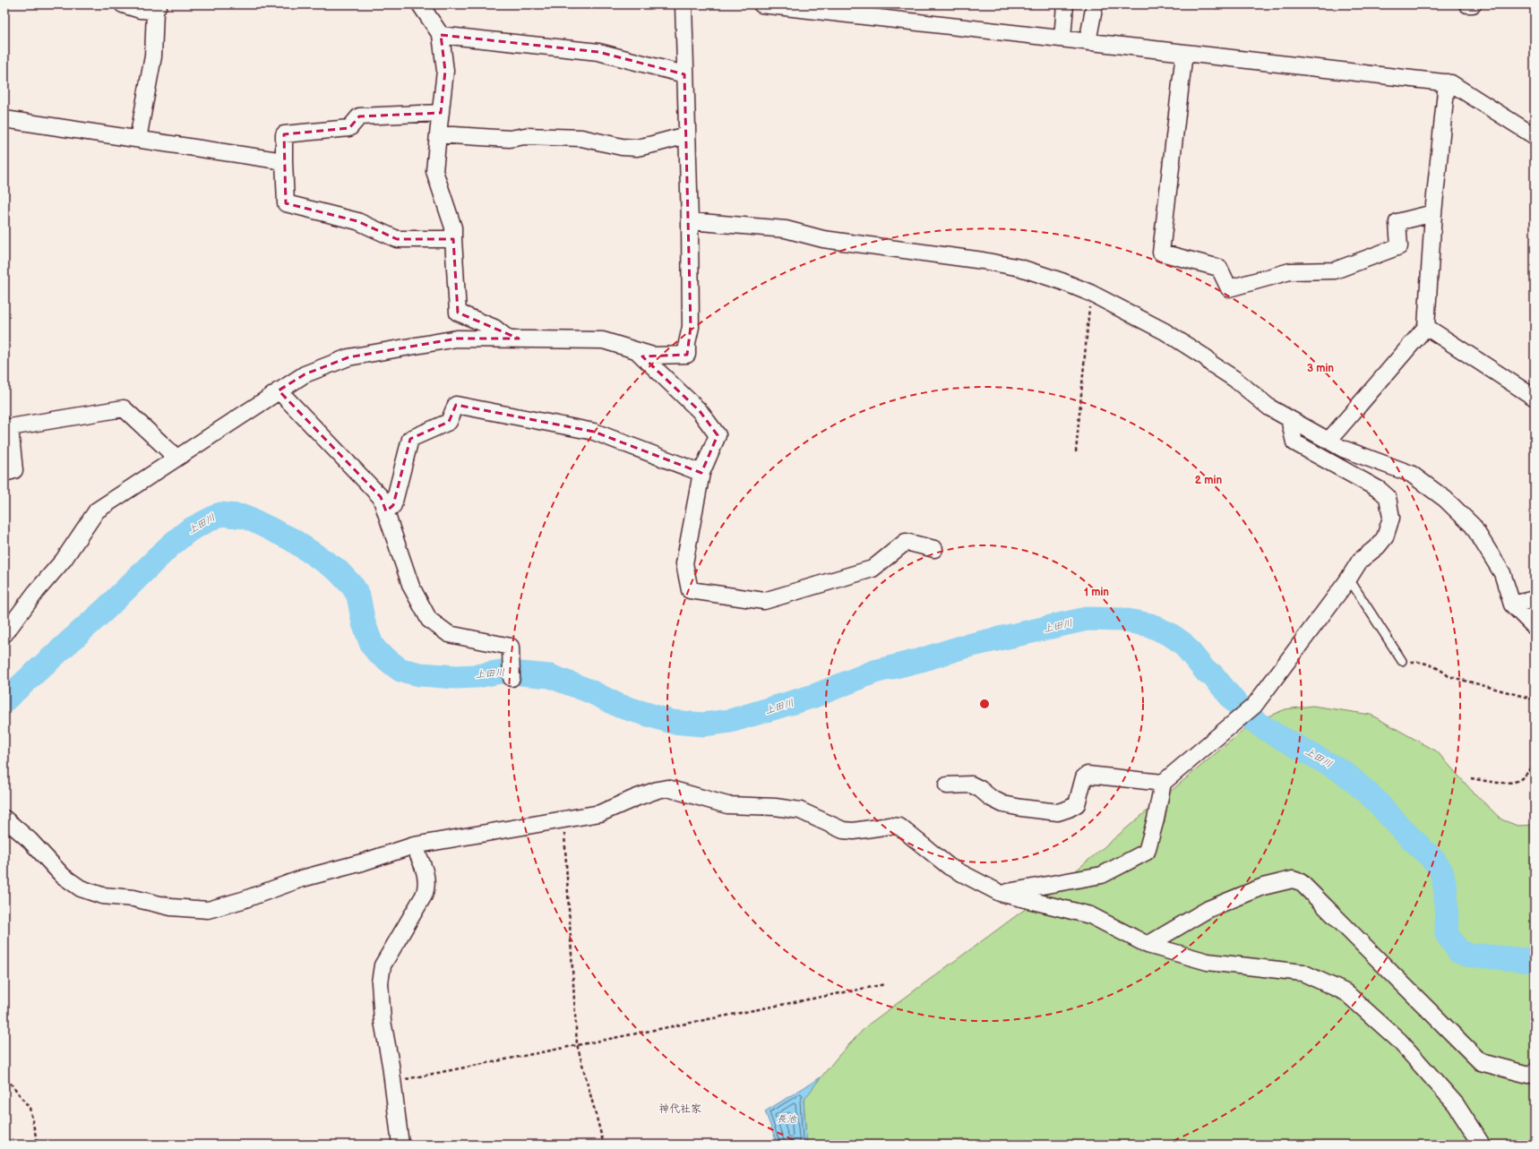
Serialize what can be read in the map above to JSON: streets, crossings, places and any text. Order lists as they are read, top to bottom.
{
  "districts": ["神代社家"],
  "water": ["上田川", "長池"],
  "rings": ["3 min", "2 min", "1 min"]
}
